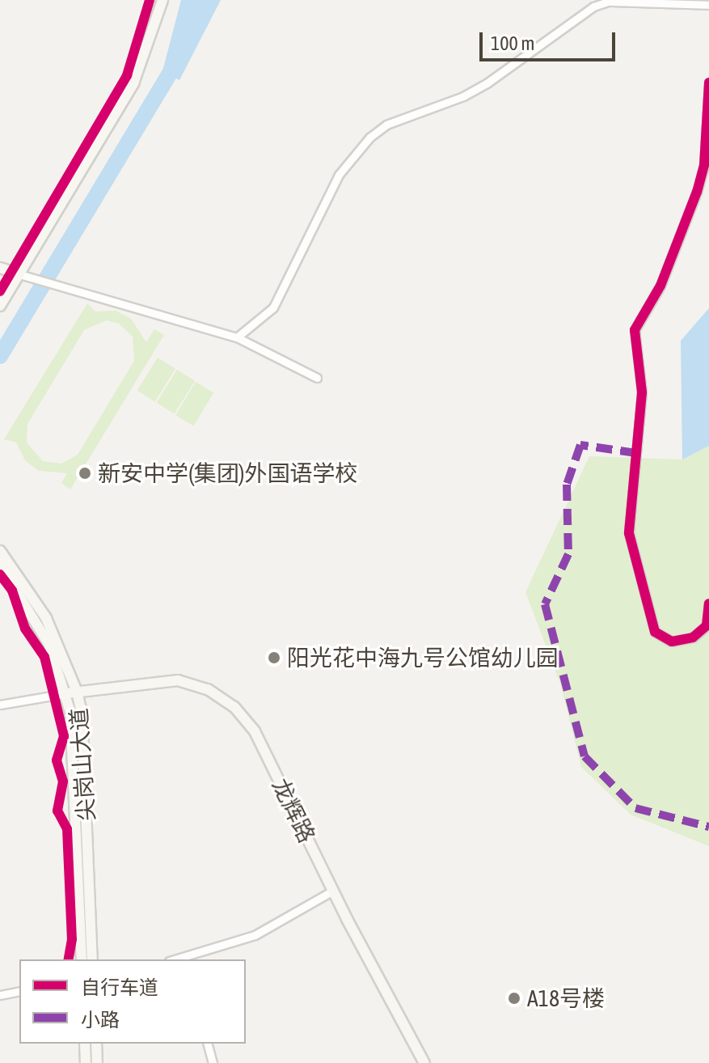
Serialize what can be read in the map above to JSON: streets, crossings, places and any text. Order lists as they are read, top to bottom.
{
  "streets": {
    "main road": ["尖岗山大道", "龙辉路"]
  },
  "crossings": [
    ["尖岗山大道", "龙辉路"]
  ],
  "places": ["新安中学(集团)外国语学校", "阳光花中海九号公馆幼儿园", "A18号楼"],
  "legend": ["自行车道", "小路"],
  "scale_bar": "100 m"
}
